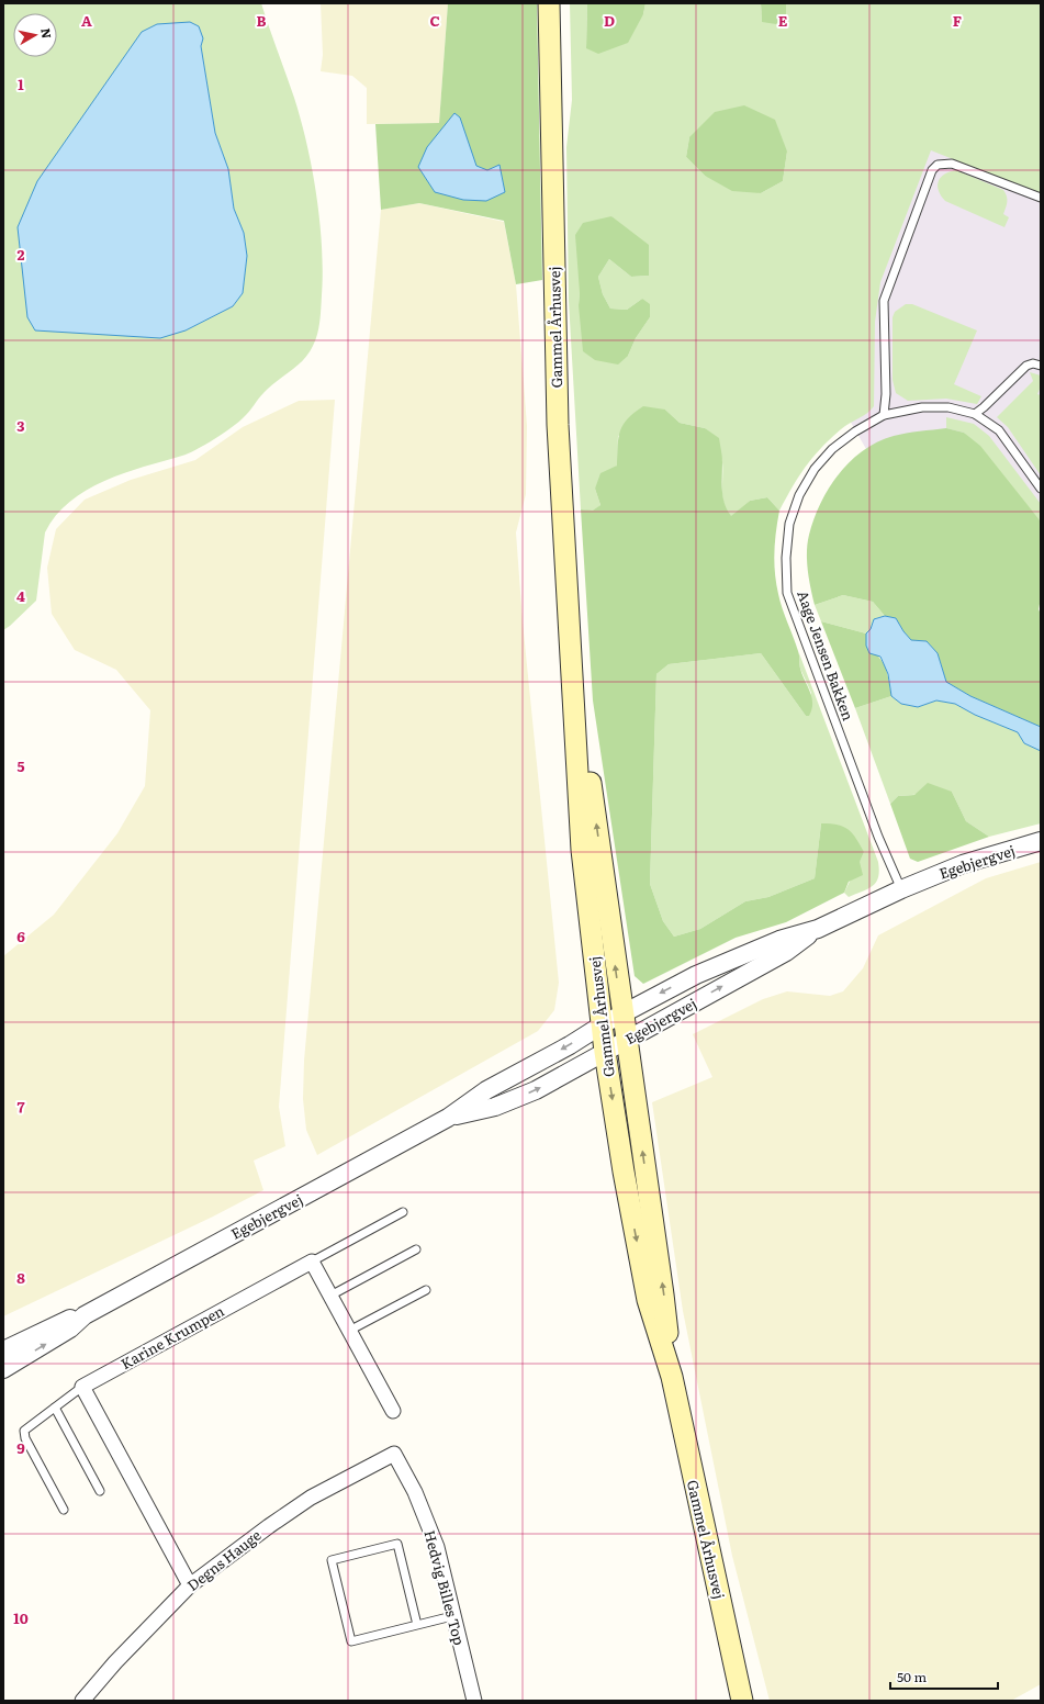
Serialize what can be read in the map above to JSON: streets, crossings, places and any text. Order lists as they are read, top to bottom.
{
  "streets": {
    "main road": ["Gammel Århusvej"],
    "street": [
      "Egebjergvej",
      "Karine Krumpen",
      "Degns Hauge",
      "Hedvig Billes Top"
    ],
    "lane": ["Aage Jensen Bakken"]
  },
  "crossings": [
    ["Gammel Århusvej", "Egebjergvej"],
    ["Aage Jensen Bakken", "Egebjergvej"],
    ["Degns Hauge", "Hedvig Billes Top"]
  ],
  "scale_bar": "50 m",
  "north": "right",
  "grid": {
    "columns": [
      "A",
      "B",
      "C",
      "D",
      "E",
      "F"
    ],
    "rows": [
      "1",
      "2",
      "3",
      "4",
      "5",
      "6",
      "7",
      "8",
      "9",
      "10"
    ]
  }
}
